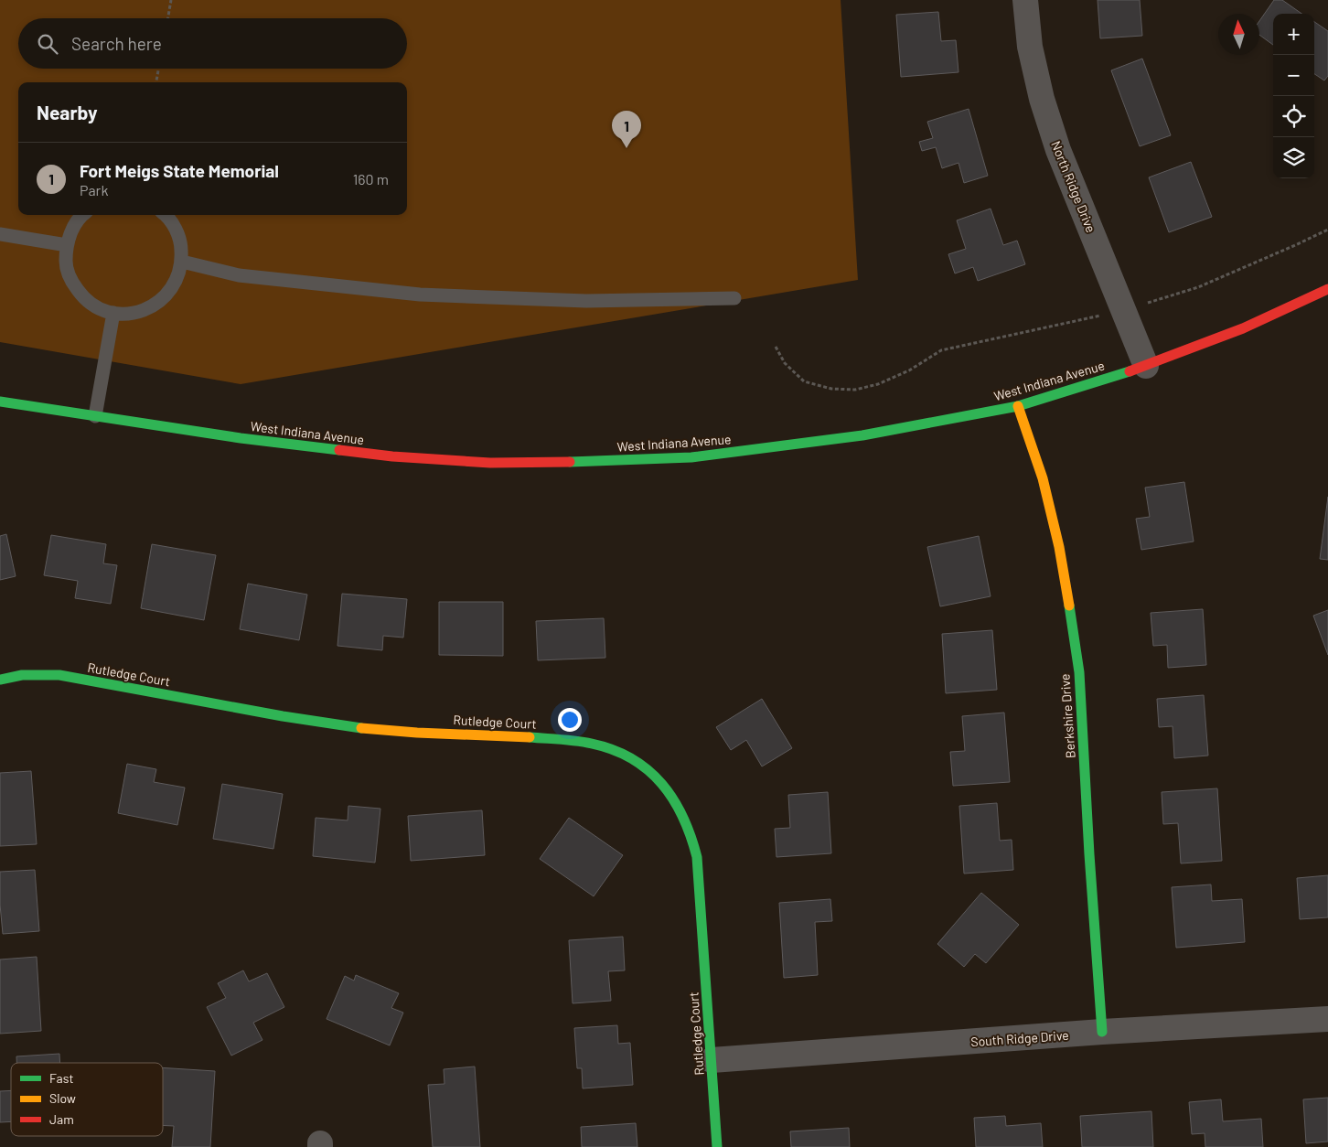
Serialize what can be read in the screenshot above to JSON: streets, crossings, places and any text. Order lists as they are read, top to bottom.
{
  "streets": {
    "street": [
      "North Ridge Drive",
      "West Indiana Avenue",
      "Rutledge Court",
      "Berkshire Drive",
      "South Ridge Drive"
    ]
  },
  "crossings": [
    ["North Ridge Drive", "West Indiana Avenue"],
    ["West Indiana Avenue", "Berkshire Drive"],
    ["Rutledge Court", "South Ridge Drive"],
    ["Berkshire Drive", "South Ridge Drive"]
  ],
  "legend": ["Fast", "Slow", "Jam"],
  "north": "top",
  "page": {
    "map_buttons": ["+", "−"],
    "search": "Search here",
    "heading": "Nearby",
    "pins": "1",
    "list": [
      {
        "mark": "1",
        "name": "Fort Meigs State Memorial",
        "note": "Park",
        "value": "160 m"
      }
    ]
  }
}
